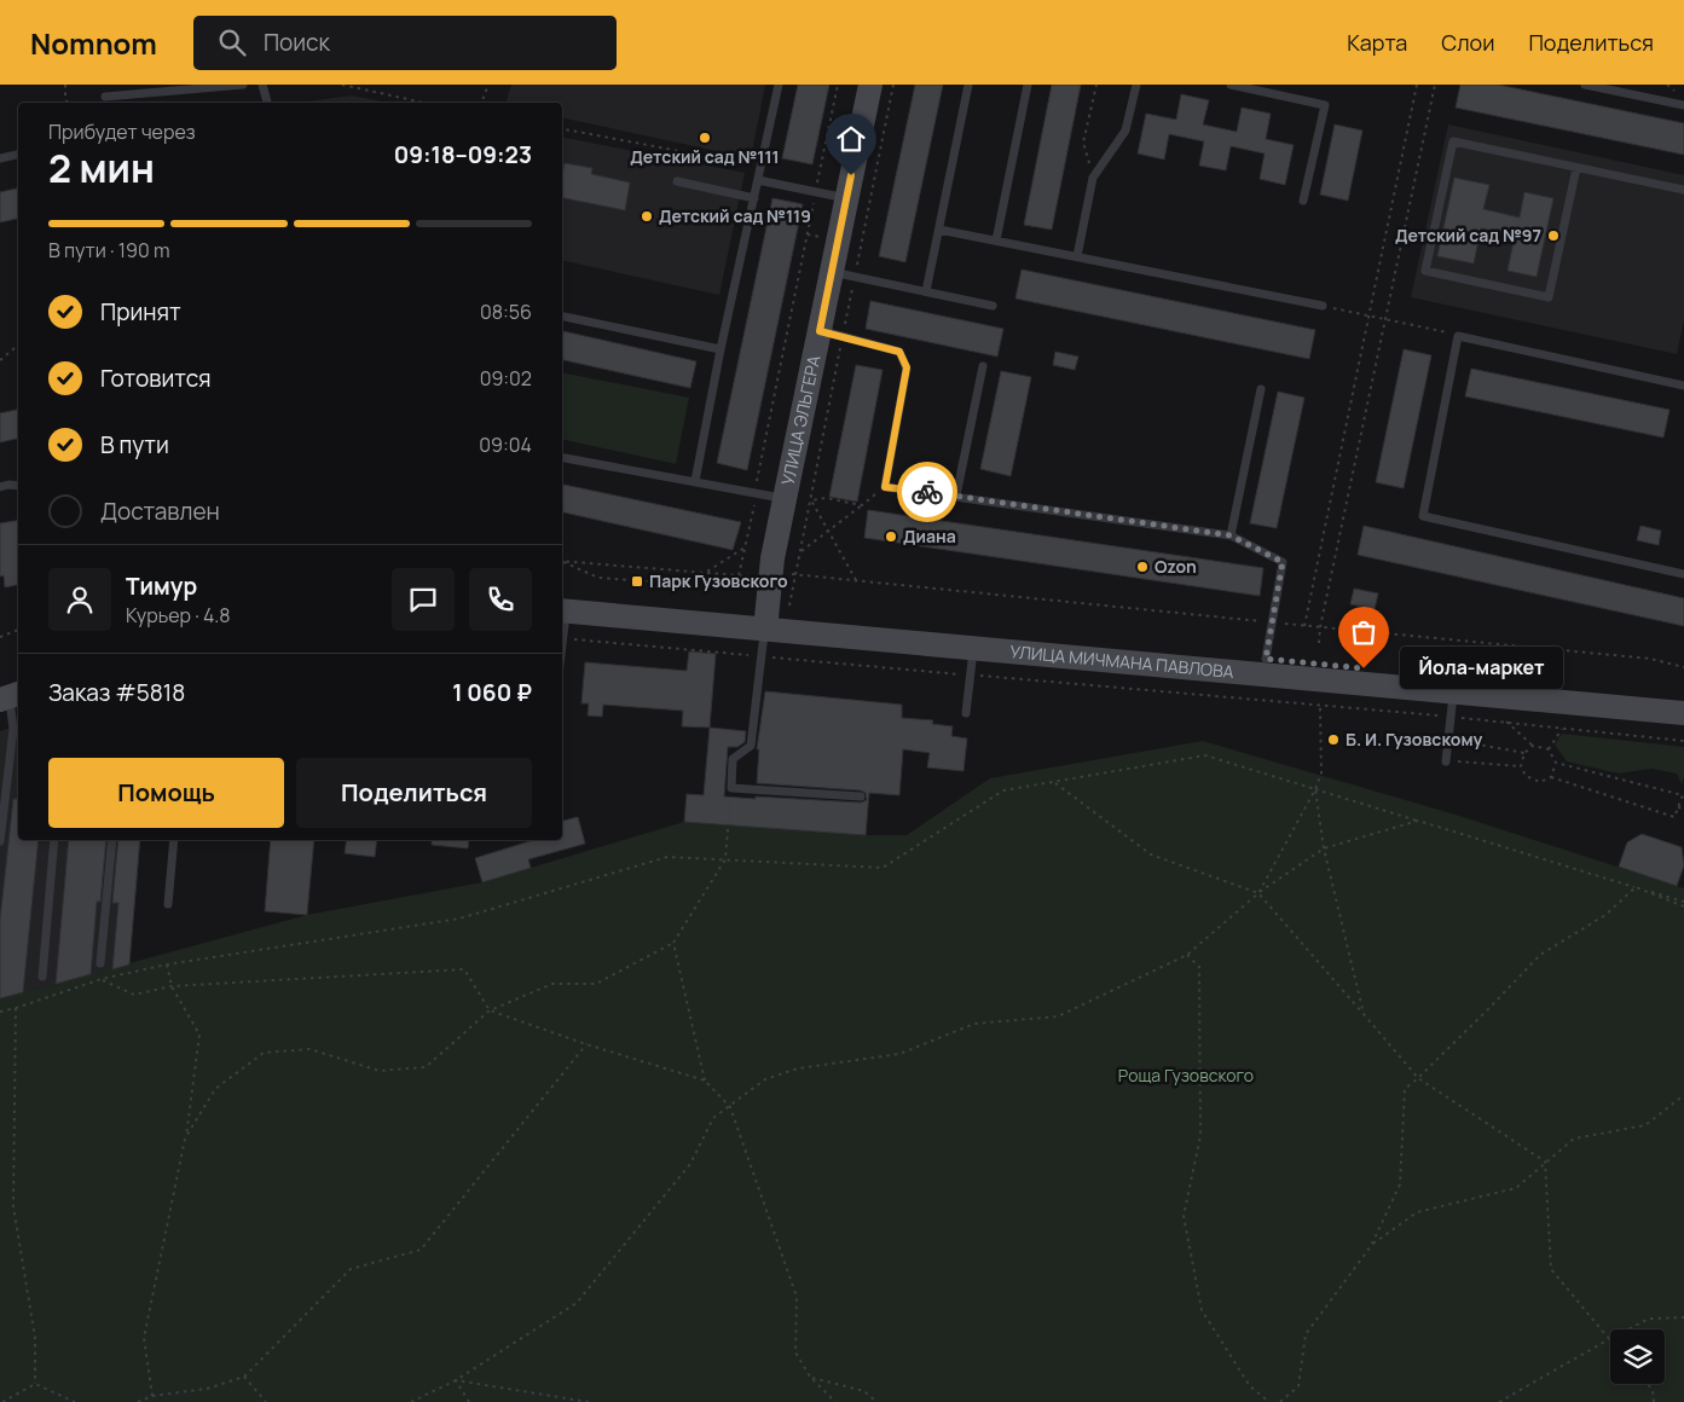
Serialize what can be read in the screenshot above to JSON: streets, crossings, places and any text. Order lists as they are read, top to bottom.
{
  "streets": {
    "main road": ["УЛИЦА ЭЛЬГЕРА", "УЛИЦА МИЧМАНА ПАВЛОВА"]
  },
  "crossings": [
    ["УЛИЦА ЭЛЬГЕРА", "УЛИЦА МИЧМАНА ПАВЛОВА"]
  ],
  "parks": ["Роща Гузовского"],
  "places": {
    "other": [
      "Детский сад №111",
      "Детский сад №119",
      "Детский сад №97",
      "Диана",
      "Ozon",
      "Йола-маркет",
      "Б. И. Гузовскому"
    ],
    "transit": ["Парк Гузовского"]
  },
  "page": {
    "header": "Nomnom",
    "search": "Поиск",
    "nav": ["Карта", "Слои", "Поделиться"],
    "heading": ["2 мин", "Прибудет через", "09:18–09:23"],
    "panel": [
      "Тимур",
      "Курьер · 4.8",
      "Заказ #5818",
      "1 060 ₽"
    ],
    "bar": "В пути · 190 m",
    "list": [
      ["Принят", "08:56"],
      ["Готовится", "09:02"],
      ["В пути", "09:04"],
      "Доставлен"
    ],
    "bubble": "Йола-маркет",
    "buttons": ["Помощь", "Поделиться"]
  }
}
